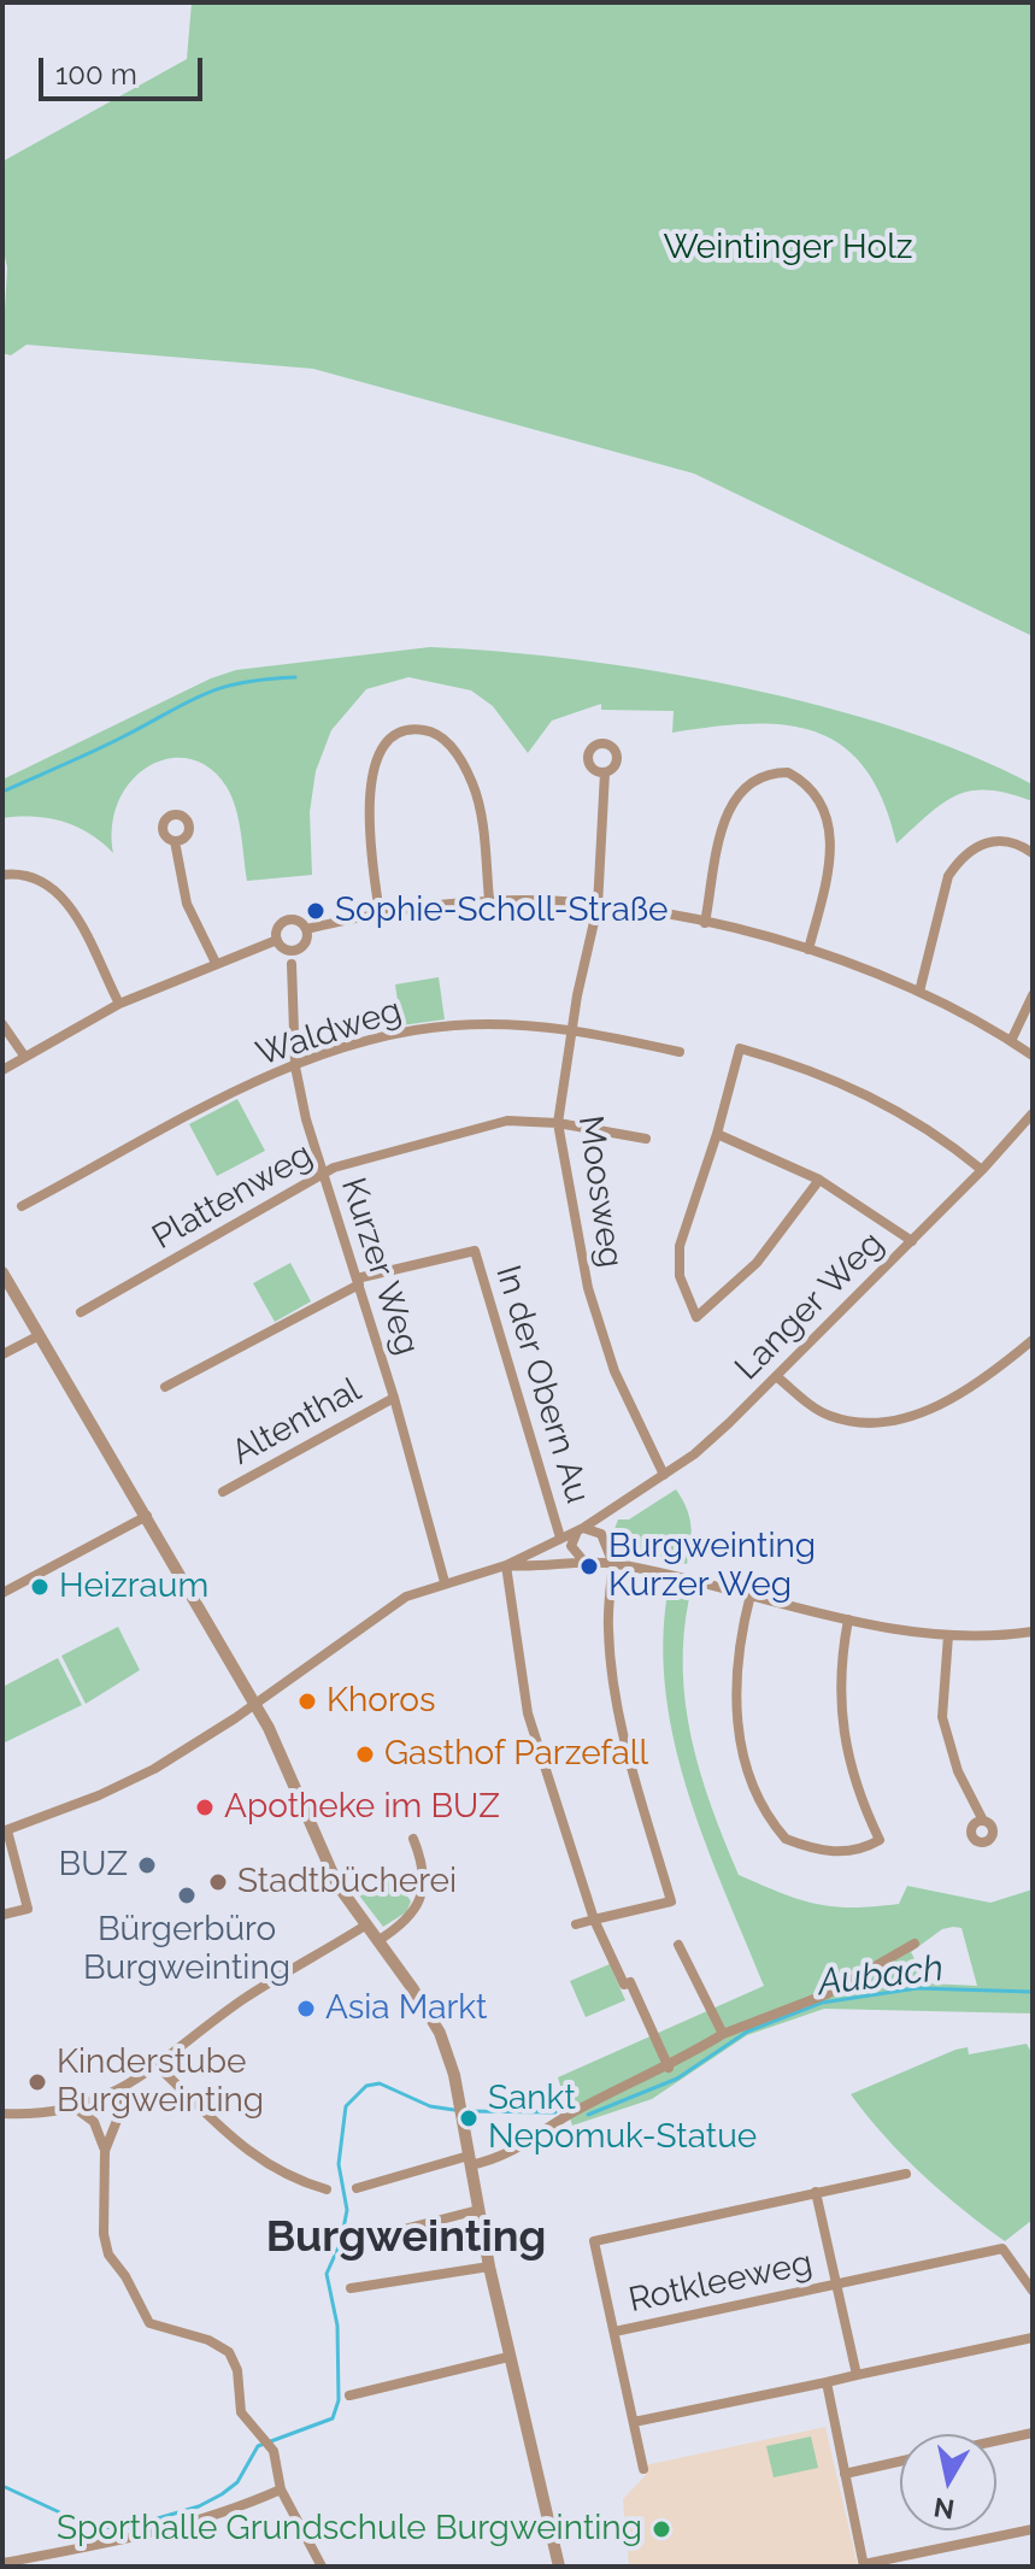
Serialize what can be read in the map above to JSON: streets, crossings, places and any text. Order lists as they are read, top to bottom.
{
  "streets": {
    "street": [
      "Waldweg",
      "Moosweg",
      "Plattenweg",
      "Kurzer Weg",
      "Langer Weg",
      "In der Obern Au",
      "Altenthal",
      "Rotkleeweg"
    ]
  },
  "crossings": [
    ["Waldweg", "Moosweg"],
    ["Waldweg", "Kurzer Weg"],
    ["Moosweg", "Plattenweg"],
    ["Moosweg", "Langer Weg"],
    ["Plattenweg", "Kurzer Weg"],
    ["Kurzer Weg", "Langer Weg"],
    ["Kurzer Weg", "In der Obern Au"],
    ["Kurzer Weg", "Altenthal"],
    ["Langer Weg", "In der Obern Au"]
  ],
  "districts": ["Burgweinting"],
  "water": ["Aubach"],
  "parks": ["Weintinger Holz"],
  "places": [
    "Sophie-Scholl-Straße",
    "Burgweinting Kurzer Weg",
    "Heizraum",
    "Khoros",
    "Gasthof Parzefall",
    "Apotheke im BUZ",
    "BUZ",
    "Stadtbücherei",
    "Bürgerbüro Burgweinting",
    "Asia Markt",
    "Kinderstube Burgweinting",
    "Sankt Nepomuk-Statue",
    "Sporthalle Grundschule Burgweinting"
  ],
  "scale_bar": "100 m",
  "north": "bottom"
}
